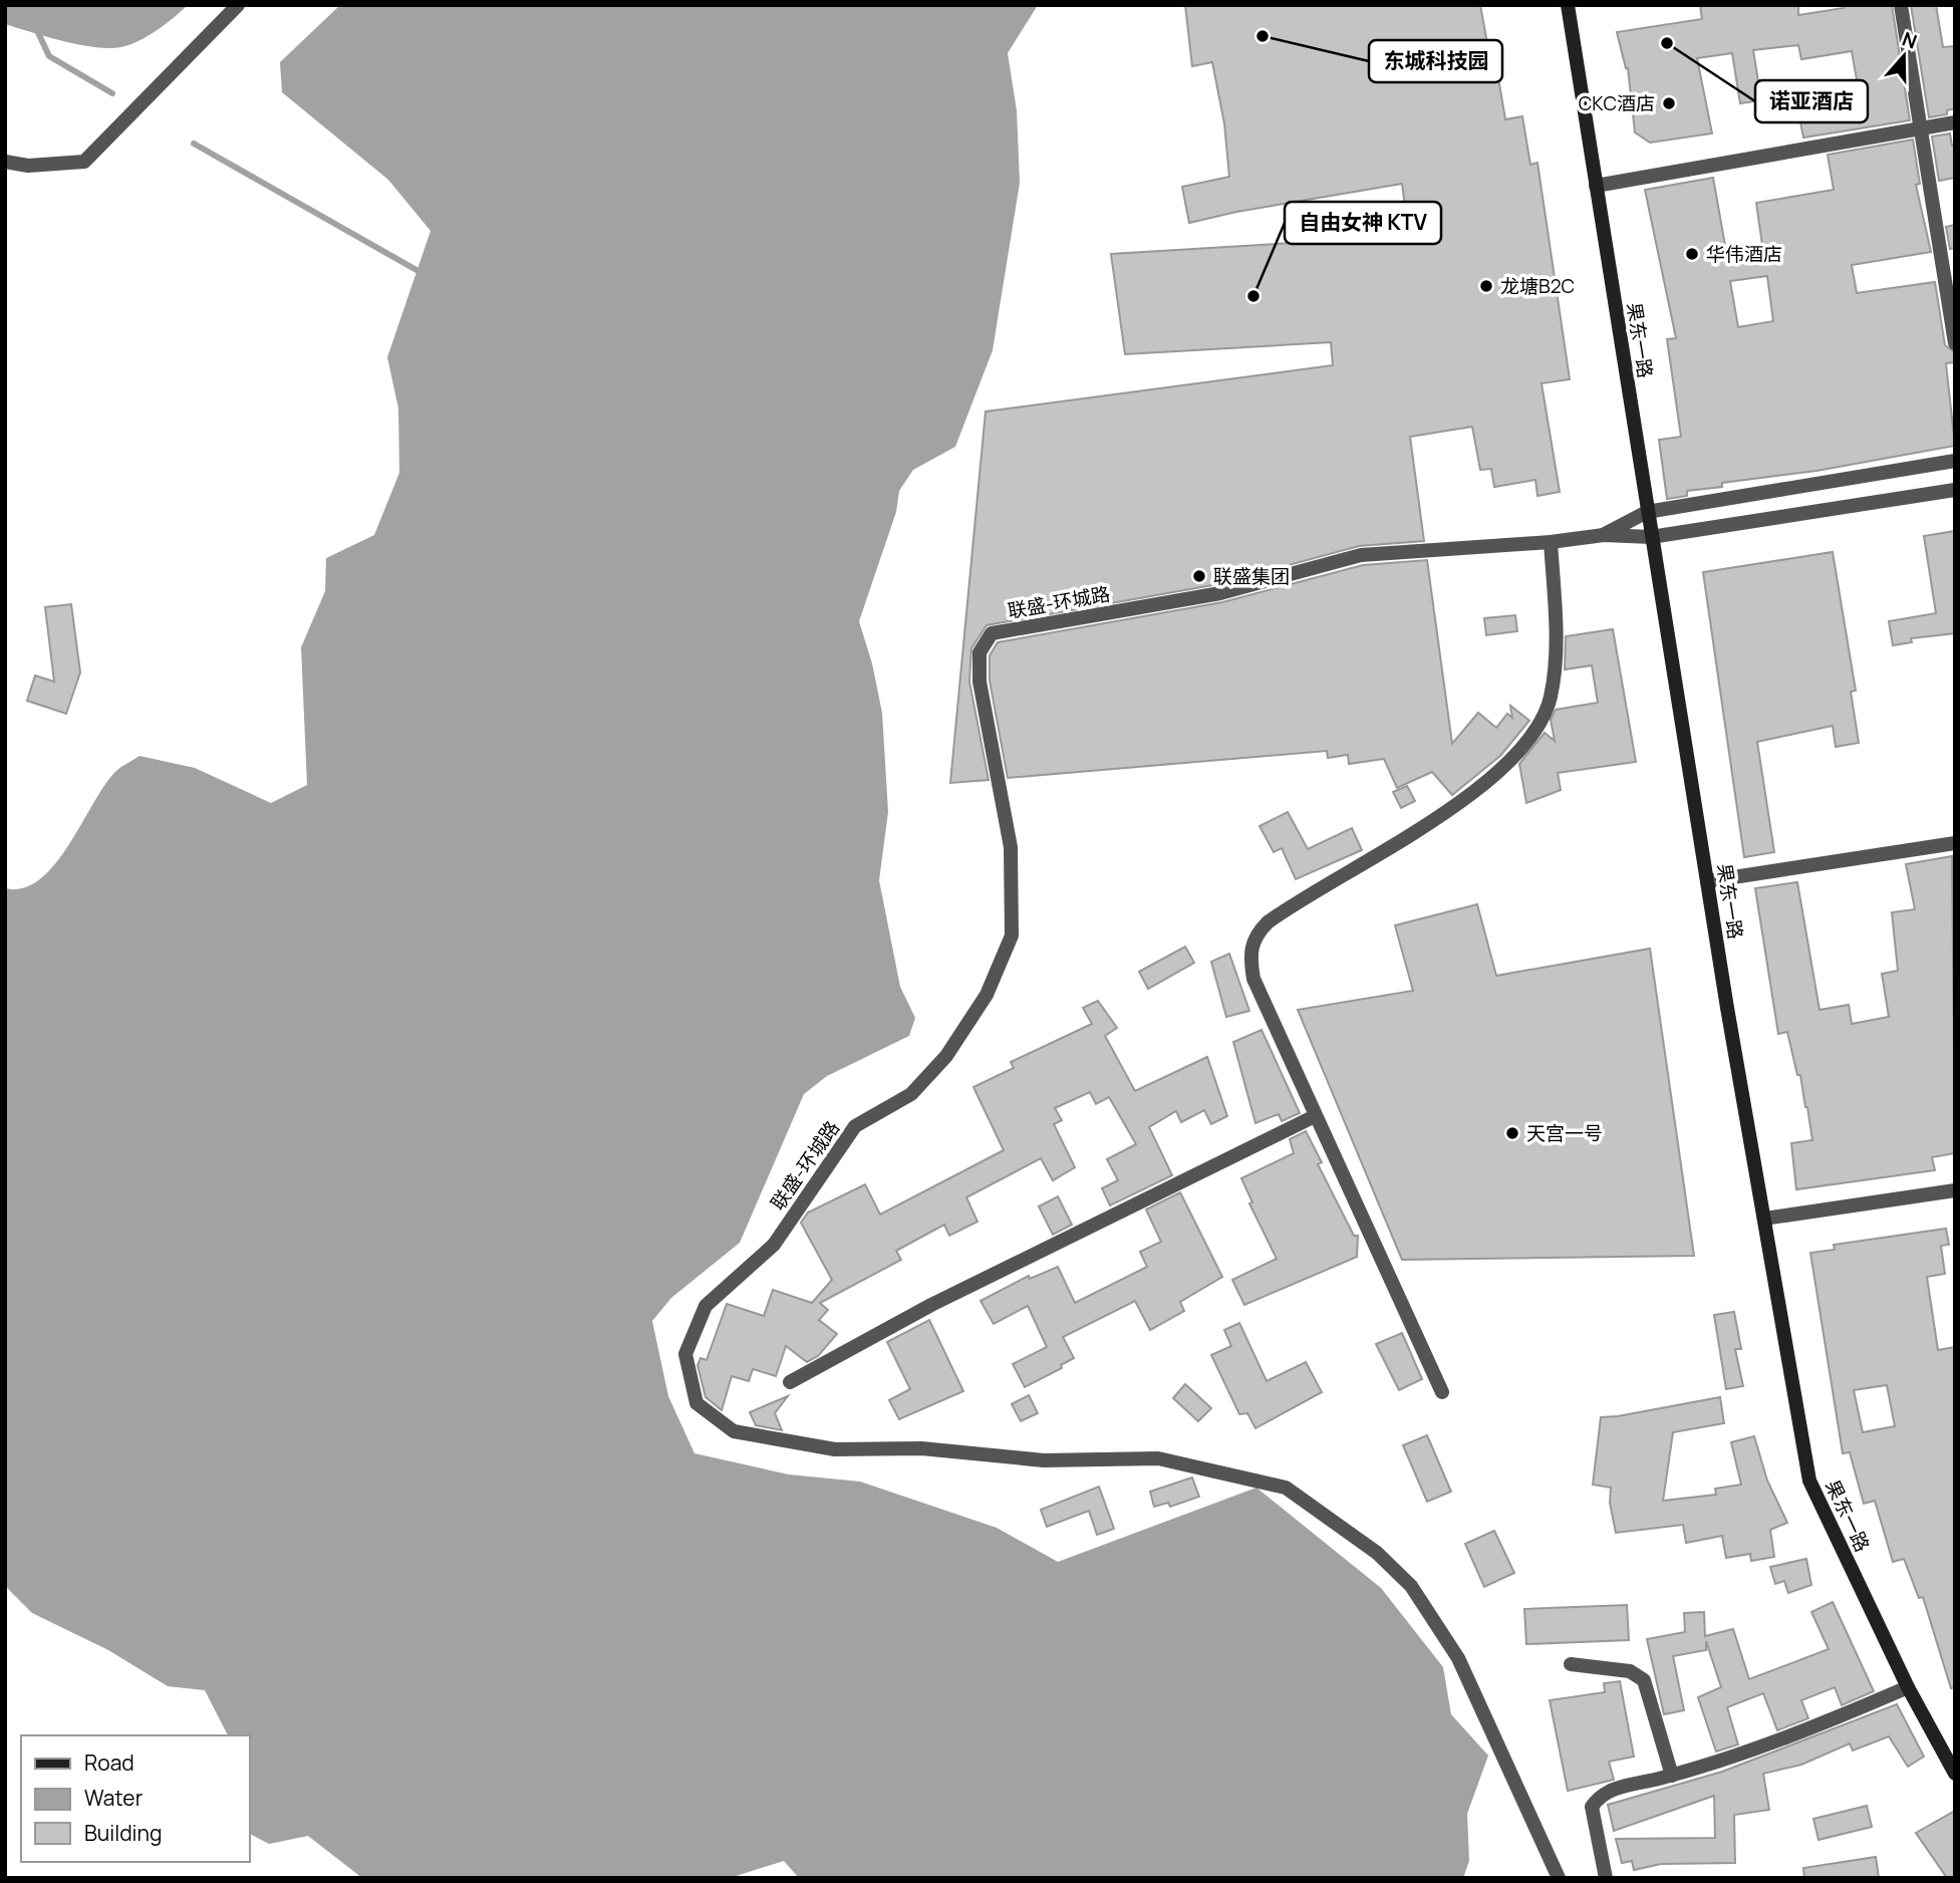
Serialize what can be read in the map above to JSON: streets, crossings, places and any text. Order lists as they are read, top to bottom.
{
  "streets": {
    "main road": ["果东一路"],
    "street": ["联盛-环城路"]
  },
  "places": [
    "东城科技园",
    "诺亚酒店",
    "CKC酒店",
    "华伟酒店",
    "龙塘B2C",
    "自由女神 KTV",
    "联盛集团",
    "天宫一号"
  ],
  "legend": ["Road", "Water", "Building"],
  "north": "top"
}
